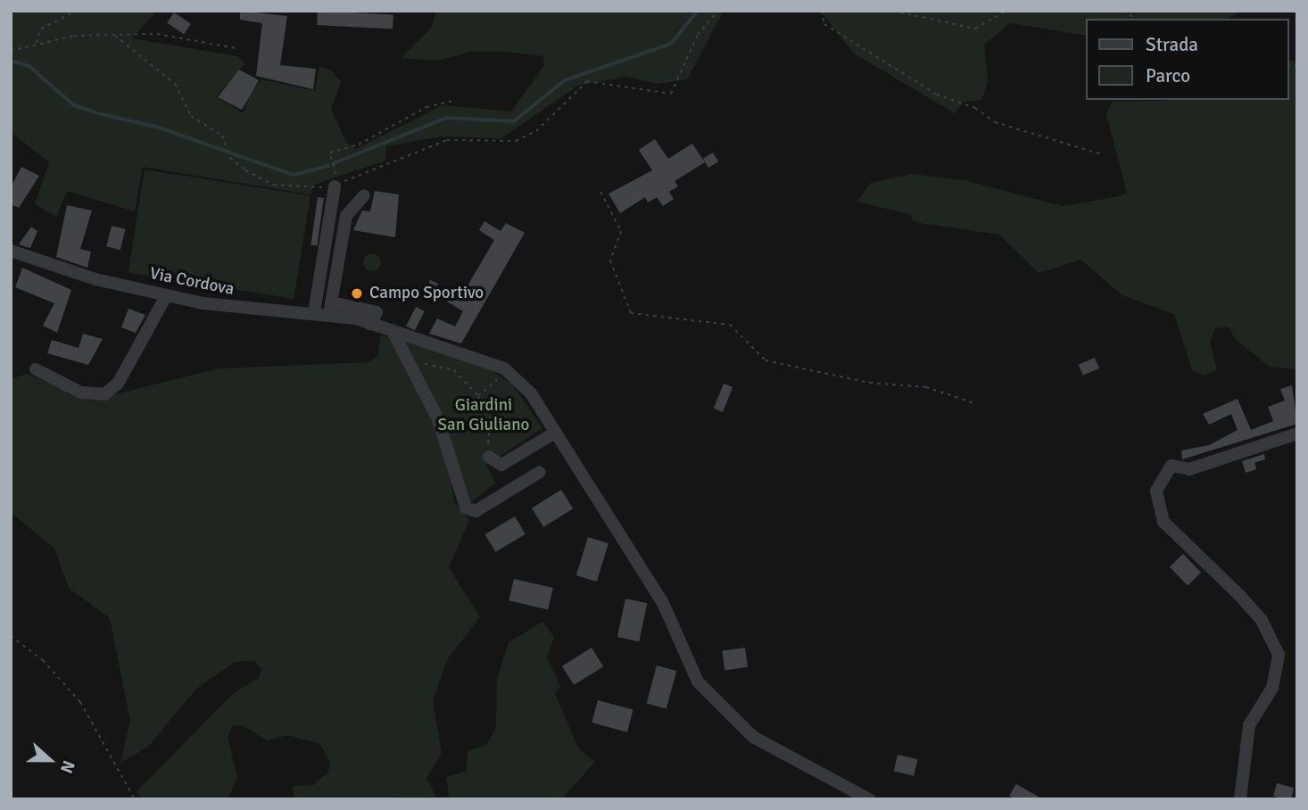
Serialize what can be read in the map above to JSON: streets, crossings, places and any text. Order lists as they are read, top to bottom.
{
  "streets": {
    "street": ["Via Cordova"]
  },
  "parks": ["Giardini San Giuliano"],
  "places": ["Campo Sportivo"],
  "legend": ["Strada", "Parco"],
  "north": "right"
}
